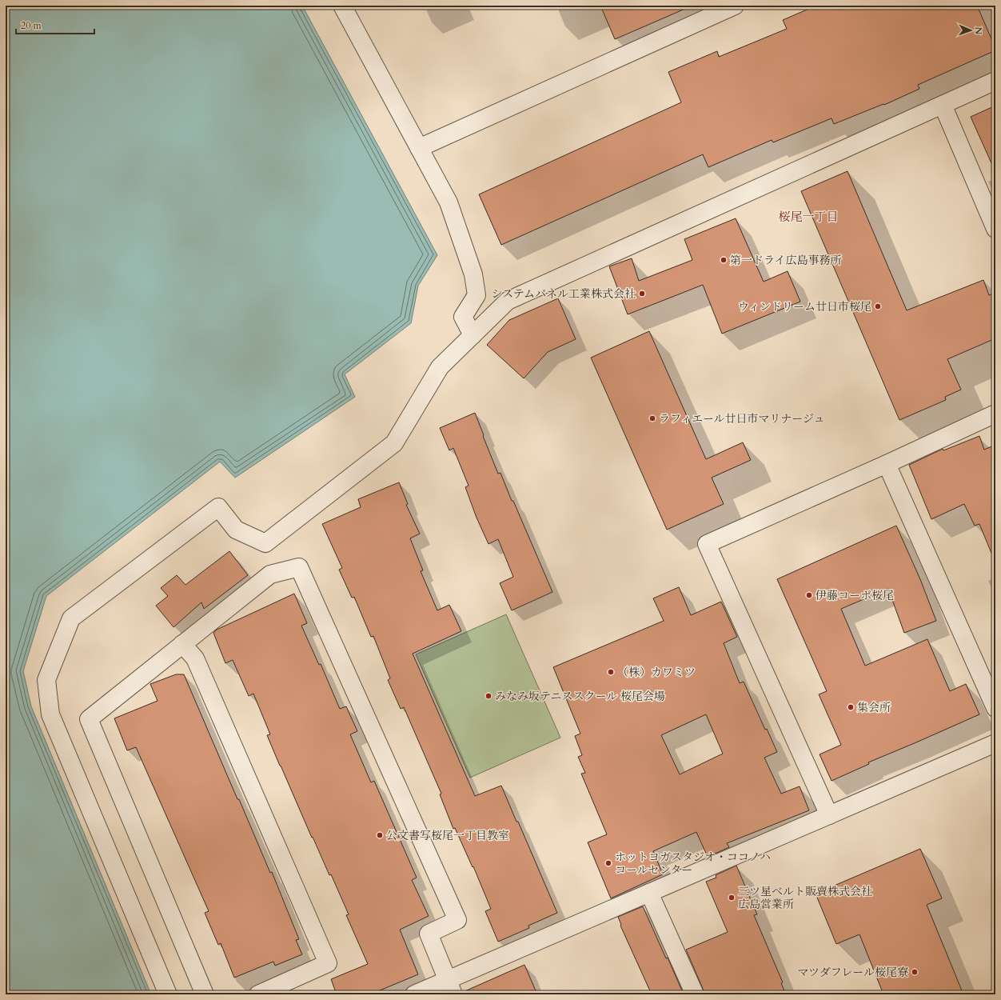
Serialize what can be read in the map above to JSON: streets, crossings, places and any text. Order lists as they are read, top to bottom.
{
  "districts": ["桜尾一丁目"],
  "places": [
    "第一ドライ広島事務所",
    "システムパネル工業株式会社",
    "ウィンドリーム廿日市桜尾",
    "ラフィエール廿日市マリナージュ",
    "伊藤コーポ桜尾",
    "（株）カワミツ",
    "みなみ坂テニススクール 桜尾会場",
    "集会所",
    "公文書写桜尾一丁目教室",
    "ホットヨガスタジオ・ココノハ コールセンター",
    "三ツ星ベルト販賣株式会社 広島営業所",
    "マツダフレール桜尾寮"
  ],
  "scale_bar": "20 m",
  "north": "right"
}
